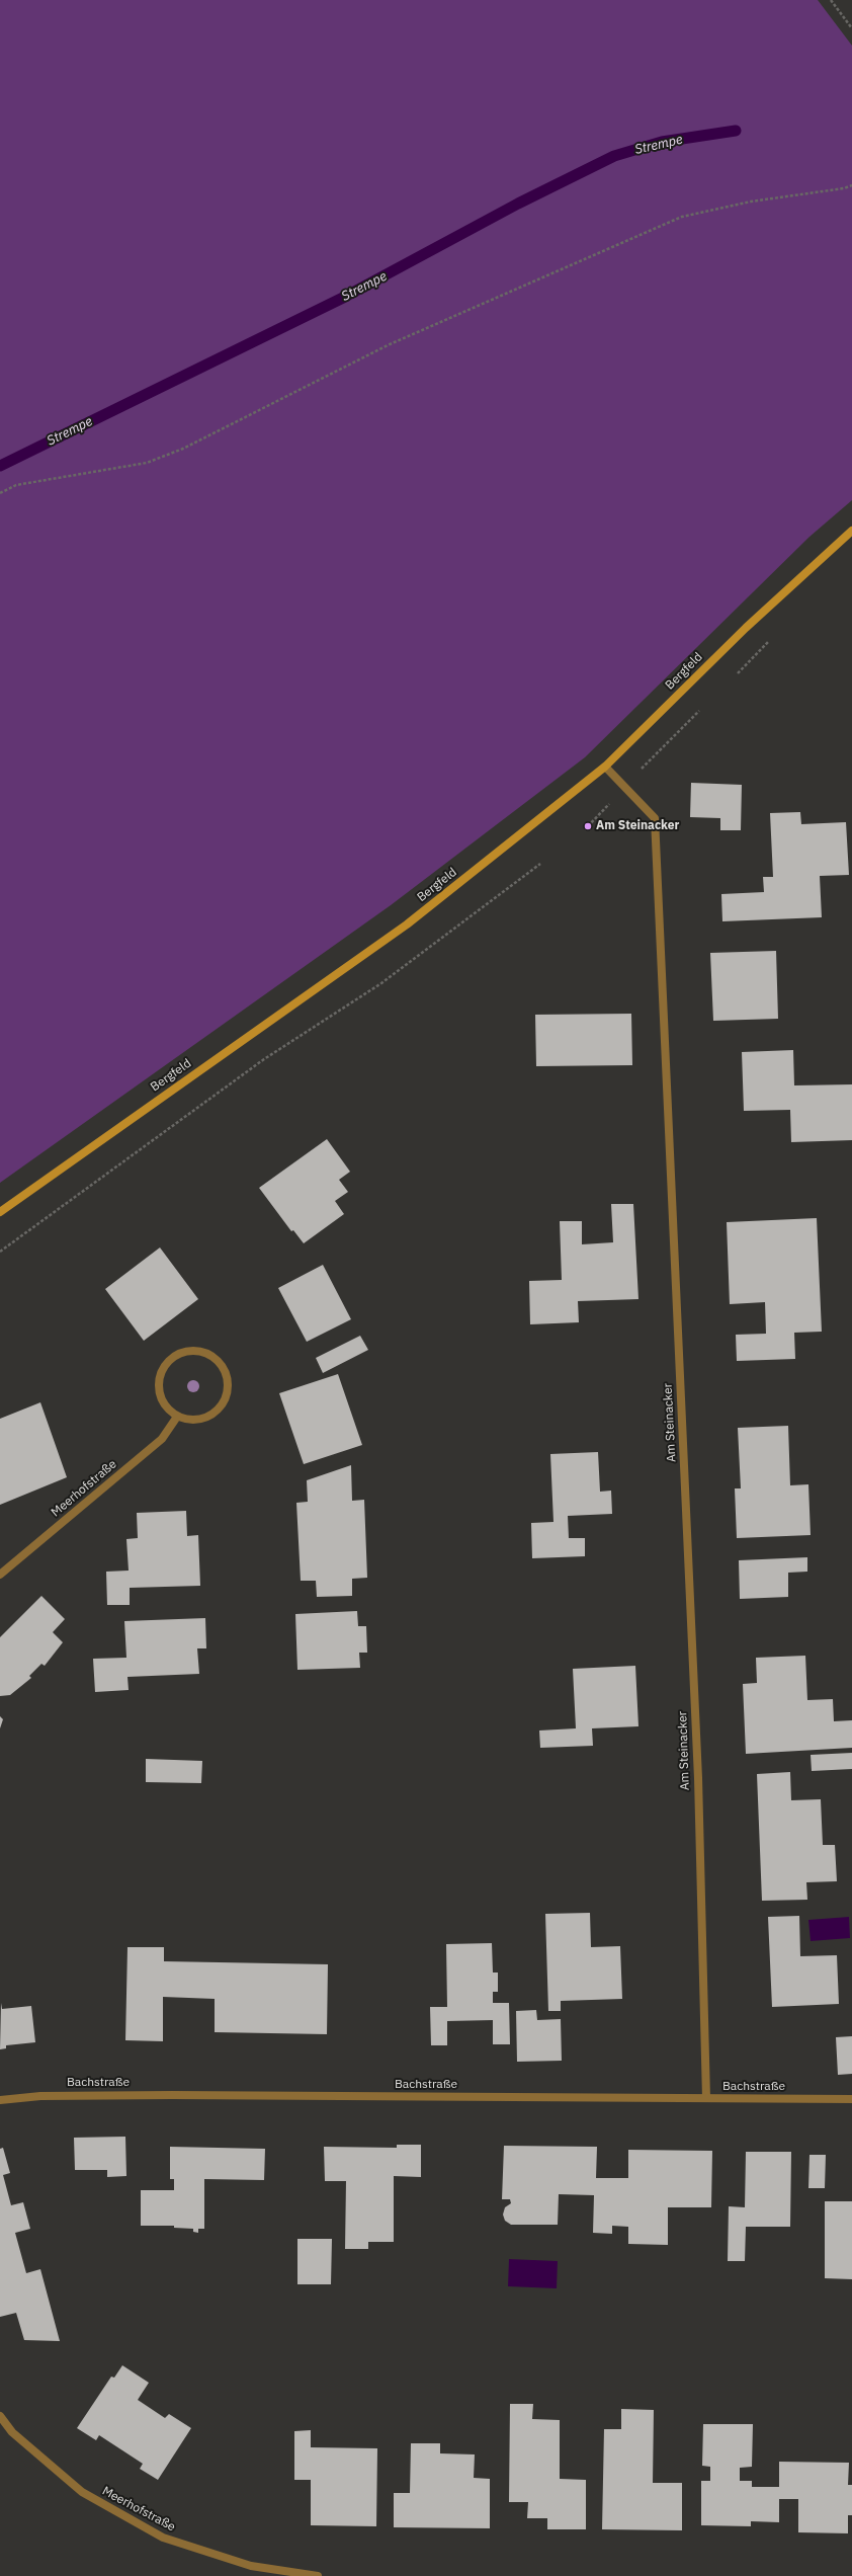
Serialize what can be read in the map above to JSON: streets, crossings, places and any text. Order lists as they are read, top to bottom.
{
  "streets": {
    "street": [
      "Bergfeld",
      "Am Steinacker",
      "Meerhofstraße",
      "Bachstraße"
    ]
  },
  "crossings": [
    ["Bergfeld", "Am Steinacker"],
    ["Am Steinacker", "Bachstraße"]
  ],
  "water": ["Strempe"],
  "places": ["Am Steinacker"]
}
